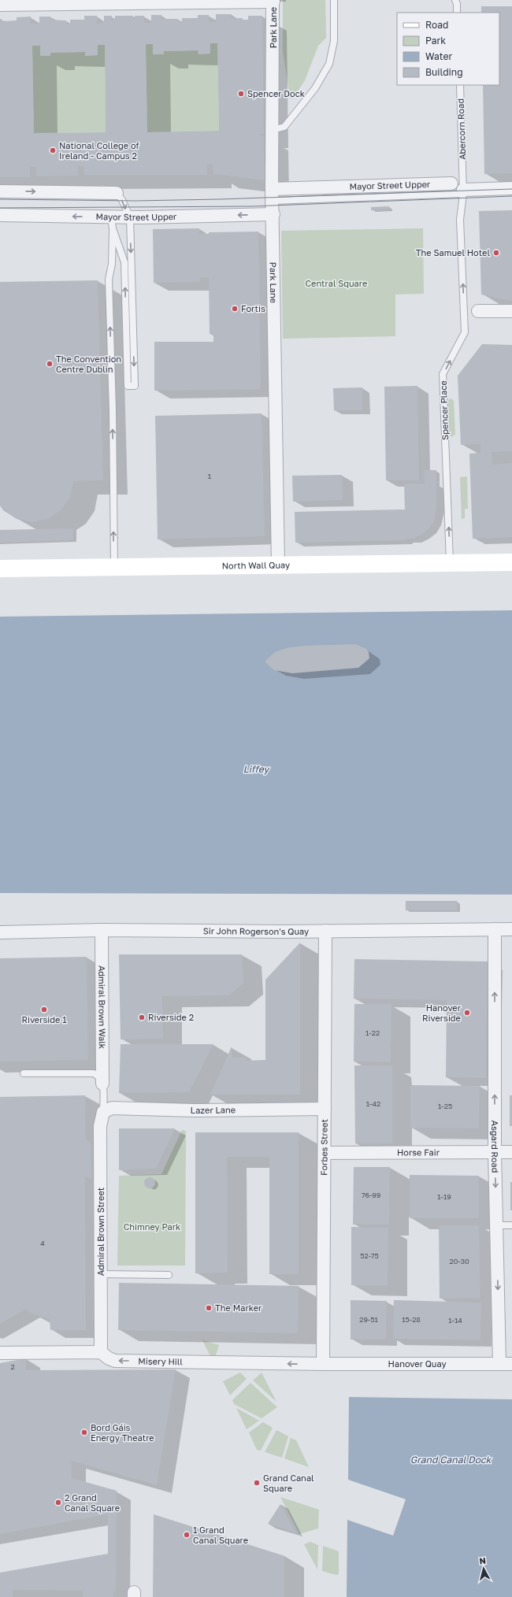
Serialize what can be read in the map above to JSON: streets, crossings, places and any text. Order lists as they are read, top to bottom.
{
  "streets": {
    "main road": ["North Wall Quay"],
    "street": [
      "Park Lane",
      "Mayor Street Upper",
      "Sir John Rogerson's Quay",
      "Admiral Brown Walk",
      "Lazer Lane",
      "Asgard Road",
      "Forbes Street",
      "Horse Fair",
      "Admiral Brown Street",
      "Misery Hill",
      "Hanover Quay"
    ],
    "lane": ["Abercorn Road", "Spencer Place"]
  },
  "crossings": [
    ["Park Lane", "Mayor Street Upper"],
    ["Park Lane", "North Wall Quay"],
    ["Abercorn Road", "Spencer Place"],
    ["Spencer Place", "North Wall Quay"],
    ["Sir John Rogerson's Quay", "Admiral Brown Walk"],
    ["Sir John Rogerson's Quay", "Asgard Road"],
    ["Sir John Rogerson's Quay", "Forbes Street"],
    ["Lazer Lane", "Forbes Street"],
    ["Lazer Lane", "Admiral Brown Street"],
    ["Asgard Road", "Horse Fair"],
    ["Asgard Road", "Hanover Quay"],
    ["Forbes Street", "Horse Fair"],
    ["Forbes Street", "Misery Hill"],
    ["Forbes Street", "Hanover Quay"],
    ["Admiral Brown Street", "Misery Hill"],
    ["Misery Hill", "Hanover Quay"]
  ],
  "one_way": ["Spencer Place", "Misery Hill"],
  "water": ["Liffey", "Grand Canal Dock"],
  "parks": ["Central Square", "Chimney Park"],
  "places": [
    "Spencer Dock",
    "National College of Ireland - Campus 2",
    "The Samuel Hotel",
    "Fortis",
    "The Convention Centre Dublin",
    "Riverside 1",
    "Hanover Riverside",
    "Riverside 2",
    "The Marker",
    "Bord Gáis Energy Theatre",
    "Grand Canal Square",
    "2 Grand Canal Square",
    "1 Grand Canal Square"
  ],
  "house_numbers": [
    "1",
    "1-22",
    "1-42",
    "1-25",
    "76-99",
    "1-19",
    "4",
    "52-75",
    "20-30",
    "29-51",
    "15-28",
    "1-14",
    "2"
  ],
  "legend": [
    "Road",
    "Park",
    "Water",
    "Building"
  ],
  "north": "top"
}
